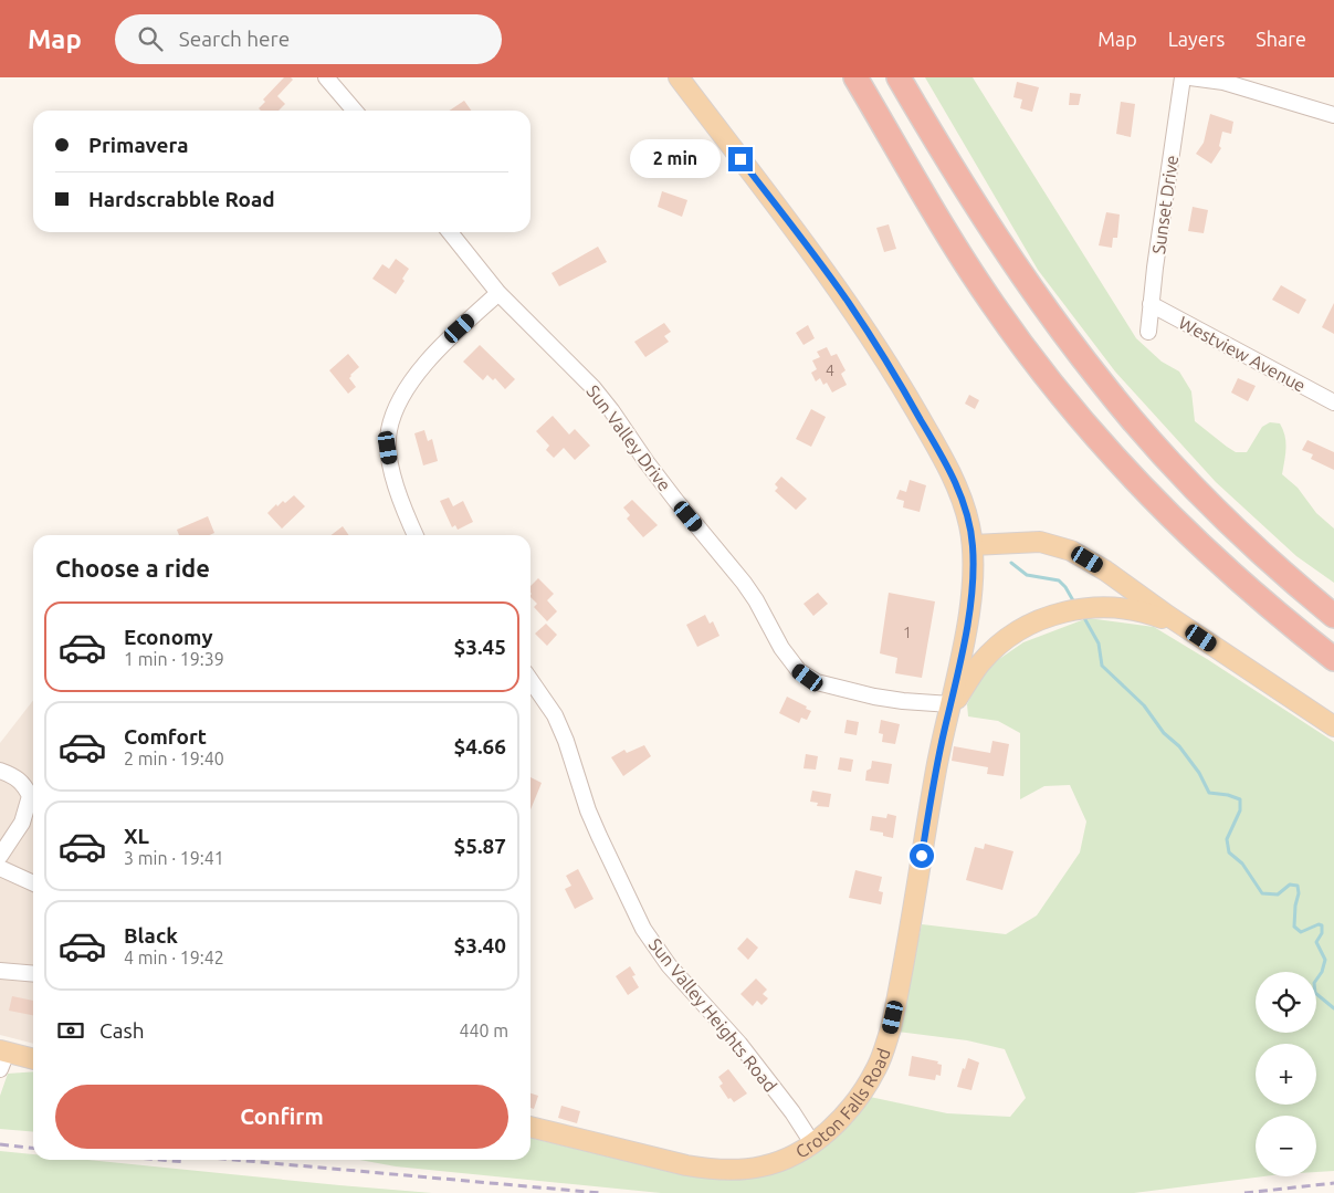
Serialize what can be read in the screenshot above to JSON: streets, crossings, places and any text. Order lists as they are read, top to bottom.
{
  "streets": {
    "main road": ["Croton Falls Road"],
    "street": [
      "Sunset Drive",
      "Westview Avenue",
      "Sun Valley Drive",
      "Sun Valley Heights Road"
    ]
  },
  "crossings": [
    ["Sunset Drive", "Westview Avenue"],
    ["Sun Valley Drive", "Croton Falls Road"],
    ["Sun Valley Heights Road", "Croton Falls Road"]
  ],
  "house_numbers": ["4", "1"],
  "page": {
    "header": "Map",
    "search": "Search here",
    "nav": ["Map", "Layers", "Share"],
    "banner": ["Primavera", "Hardscrabble Road"],
    "bubble": "2 min",
    "heading": "Choose a ride",
    "list": [
      {
        "name": "Economy",
        "note": "1 min · 19:39",
        "value": "$3.45"
      },
      {
        "name": "Comfort",
        "note": "2 min · 19:40",
        "value": "$4.66"
      },
      {
        "name": "XL",
        "note": "3 min · 19:41",
        "value": "$5.87"
      },
      {
        "name": "Black",
        "note": "4 min · 19:42",
        "value": "$3.40"
      }
    ],
    "map_buttons": ["+", "−"],
    "pay": ["Cash", "440 m"],
    "buttons": "Confirm"
  }
}
